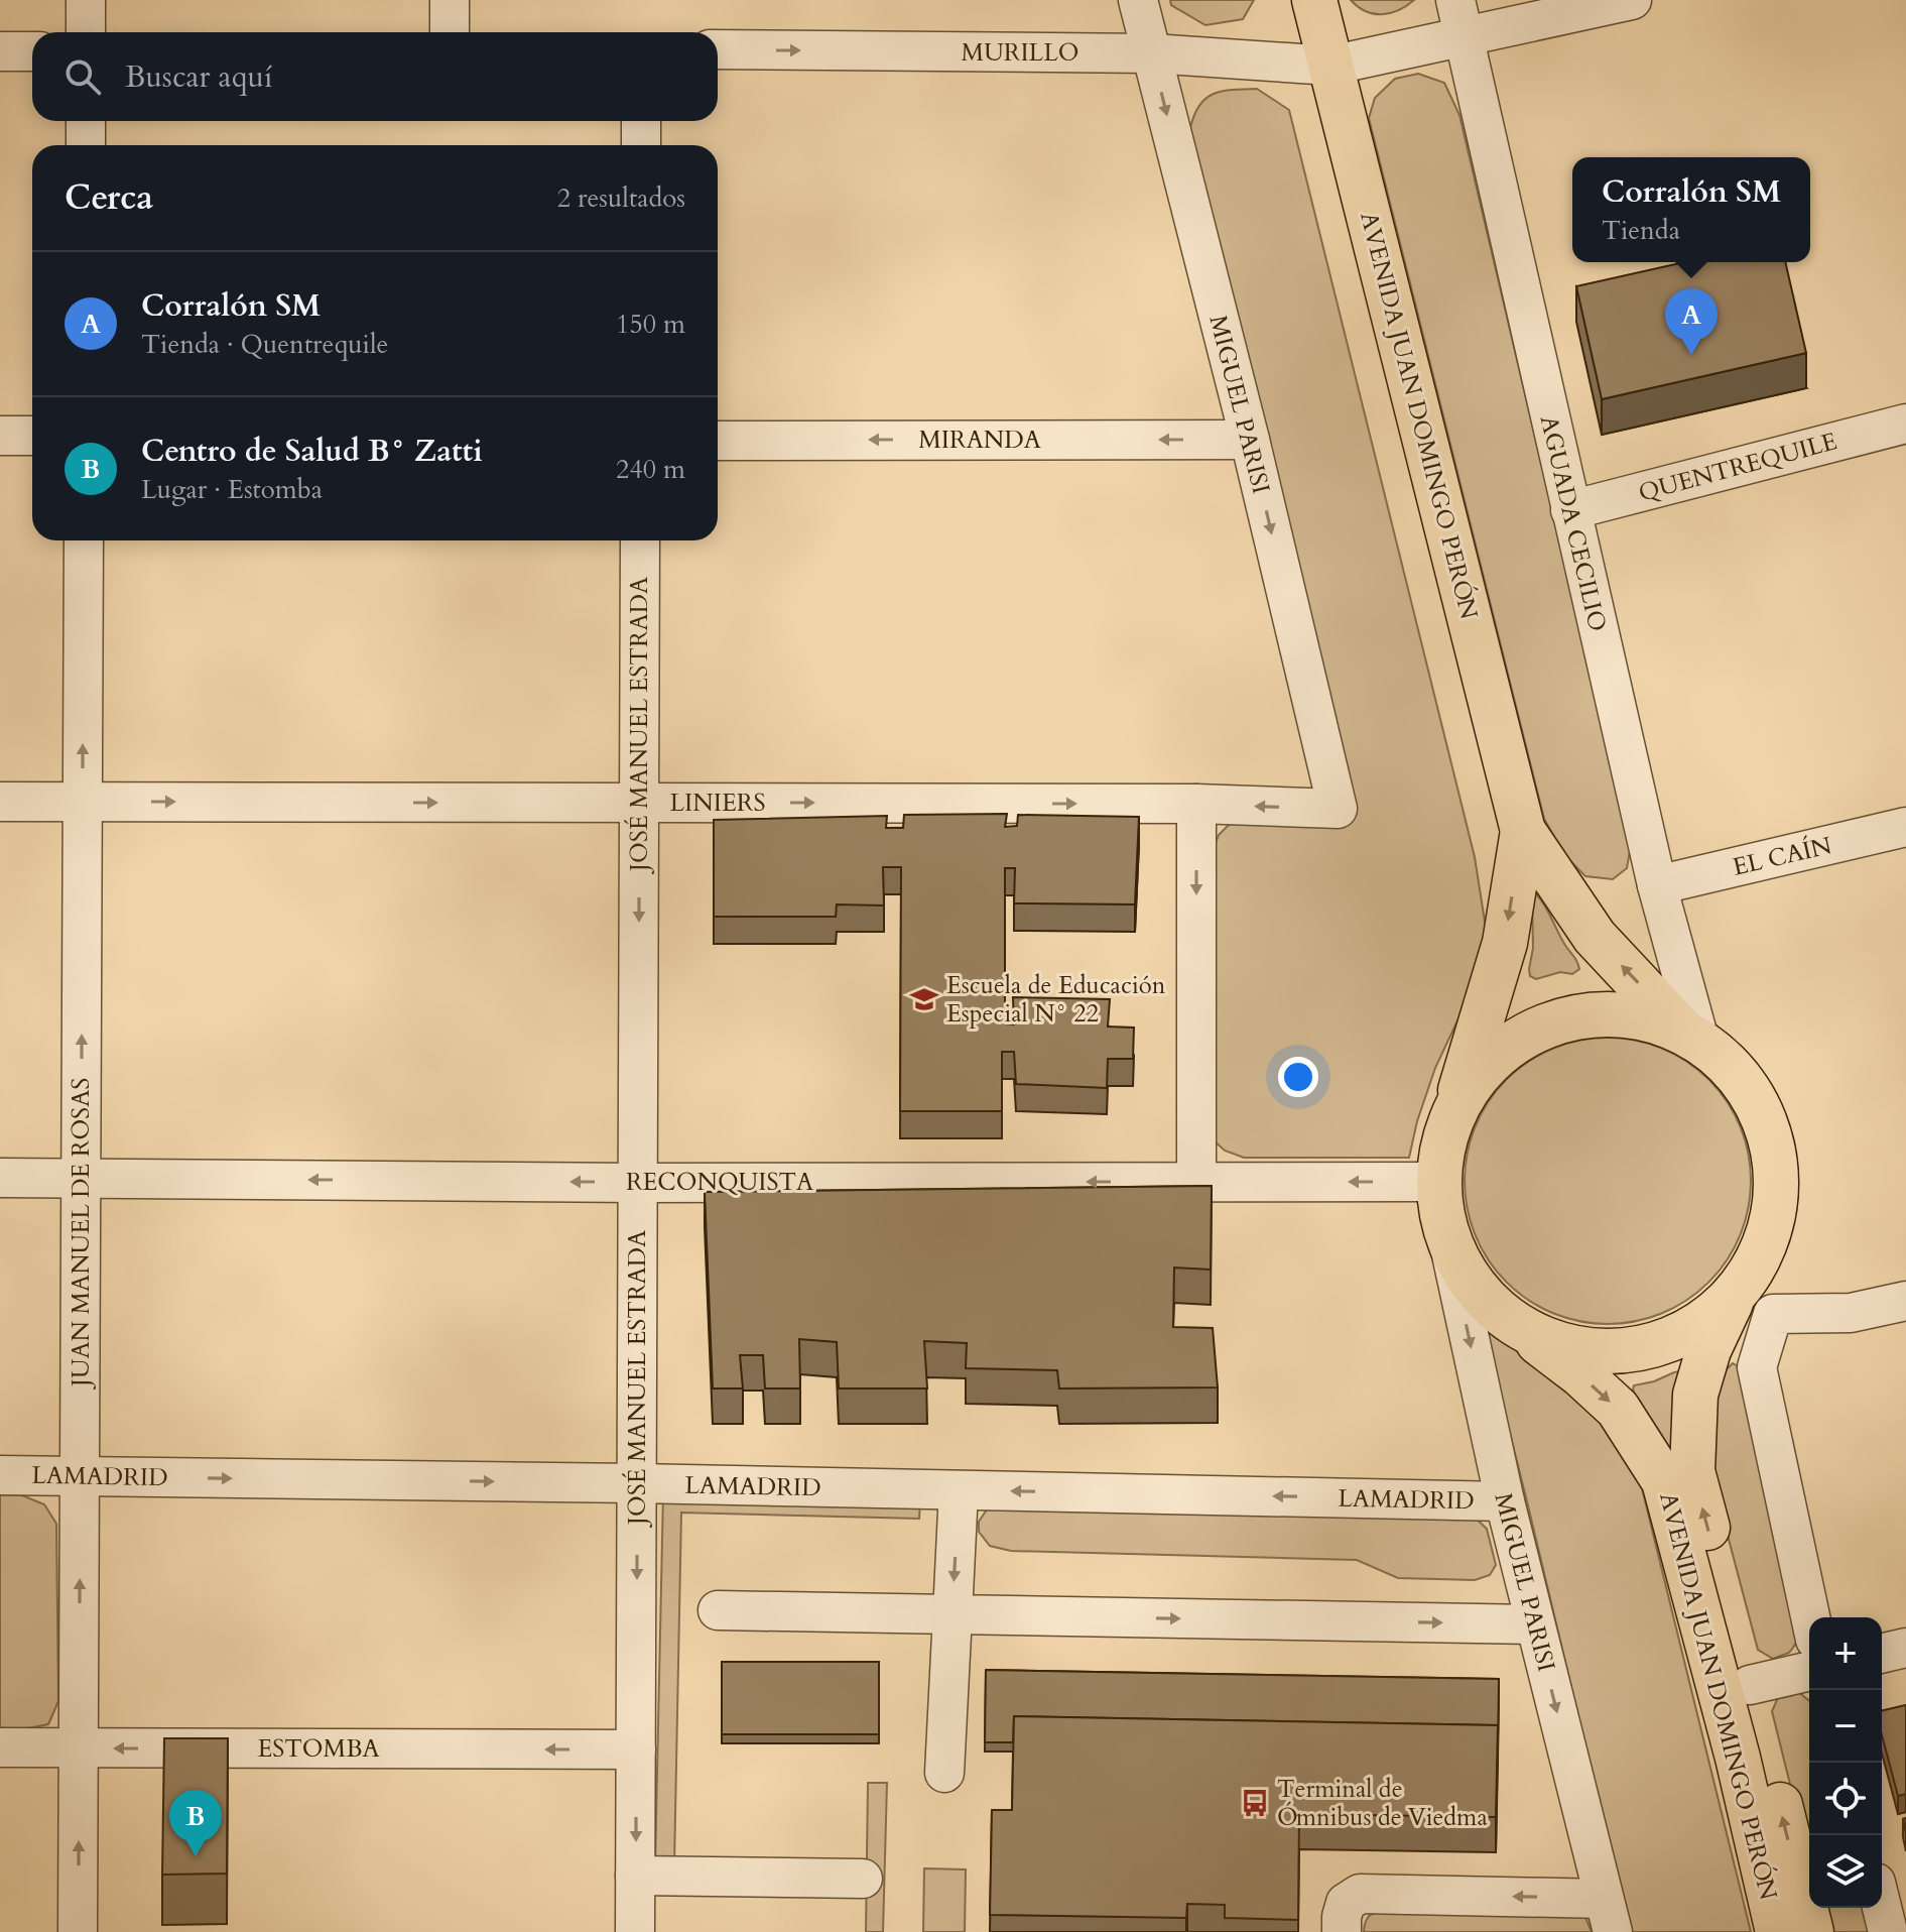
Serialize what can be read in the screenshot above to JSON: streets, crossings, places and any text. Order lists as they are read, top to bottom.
{
  "streets": {
    "main road": ["AVENIDA JUAN DOMINGO PERÓN"],
    "street": [
      "MURILLO",
      "MIGUEL PARISI",
      "MIRANDA",
      "QUENTREQUILE",
      "AGUADA CECILIO",
      "JOSÉ MANUEL ESTRADA",
      "LINIERS",
      "EL CAÍN",
      "RECONQUISTA",
      "JUAN MANUEL DE ROSAS",
      "LAMADRID",
      "ESTOMBA"
    ]
  },
  "crossings": [
    ["MURILLO", "MIGUEL PARISI"],
    ["MURILLO", "AVENIDA JUAN DOMINGO PERÓN"],
    ["MURILLO", "AGUADA CECILIO"],
    ["MIGUEL PARISI", "AVENIDA JUAN DOMINGO PERÓN"],
    ["MIGUEL PARISI", "MIRANDA"],
    ["MIGUEL PARISI", "LINIERS"],
    ["MIGUEL PARISI", "LAMADRID"],
    ["AVENIDA JUAN DOMINGO PERÓN", "AGUADA CECILIO"],
    ["AVENIDA JUAN DOMINGO PERÓN", "RECONQUISTA"],
    ["QUENTREQUILE", "AGUADA CECILIO"],
    ["AGUADA CECILIO", "EL CAÍN"],
    ["JOSÉ MANUEL ESTRADA", "LINIERS"],
    ["JOSÉ MANUEL ESTRADA", "RECONQUISTA"],
    ["JOSÉ MANUEL ESTRADA", "LAMADRID"],
    ["JOSÉ MANUEL ESTRADA", "ESTOMBA"],
    ["LINIERS", "JUAN MANUEL DE ROSAS"],
    ["RECONQUISTA", "JUAN MANUEL DE ROSAS"],
    ["JUAN MANUEL DE ROSAS", "LAMADRID"],
    ["JUAN MANUEL DE ROSAS", "ESTOMBA"]
  ],
  "one_way": [
    "MURILLO",
    "MIGUEL PARISI",
    "MIRANDA",
    "RECONQUISTA",
    "JUAN MANUEL DE ROSAS",
    "ESTOMBA"
  ],
  "places": {
    "school or university": ["Escuela de Educación Especial N° 22"],
    "bus stop": ["Terminal de Ómnibus de Viedma"]
  },
  "page": {
    "search": "Buscar aquí",
    "heading": ["Cerca", "2 resultados"],
    "popup": ["Corralón SM", "Tienda"],
    "list": [
      {
        "mark": "A",
        "name": "Corralón SM",
        "note": "Tienda · Quentrequile",
        "value": "150 m"
      },
      {
        "mark": "B",
        "name": "Centro de Salud B° Zatti",
        "note": "Lugar · Estomba",
        "value": "240 m"
      }
    ],
    "pins": ["A", "B"],
    "map_buttons": ["+", "−"]
  }
}
